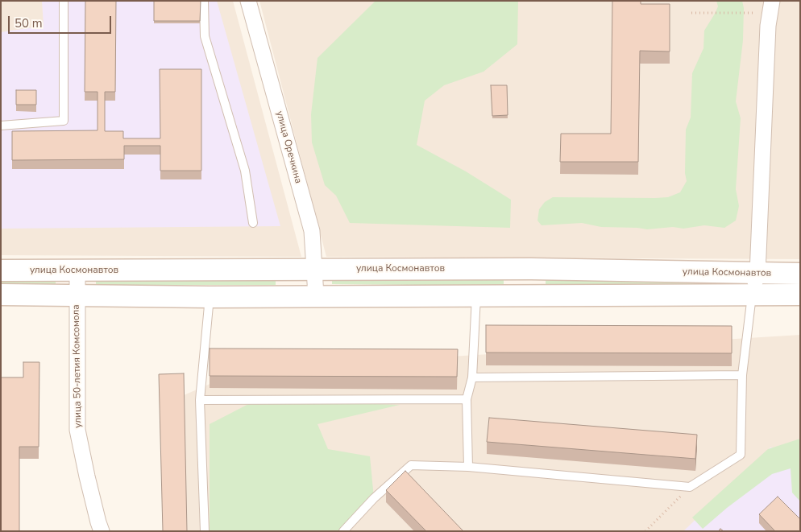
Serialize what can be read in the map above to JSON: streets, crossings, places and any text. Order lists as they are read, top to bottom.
{
  "streets": {
    "street": ["улица Оречкина", "улица Космонавтов", "улица 50-летия Комсомола"]
  },
  "crossings": [
    ["улица Оречкина", "улица Космонавтов"],
    ["улица Космонавтов", "улица 50-летия Комсомола"]
  ],
  "scale_bar": "50 m"
}
